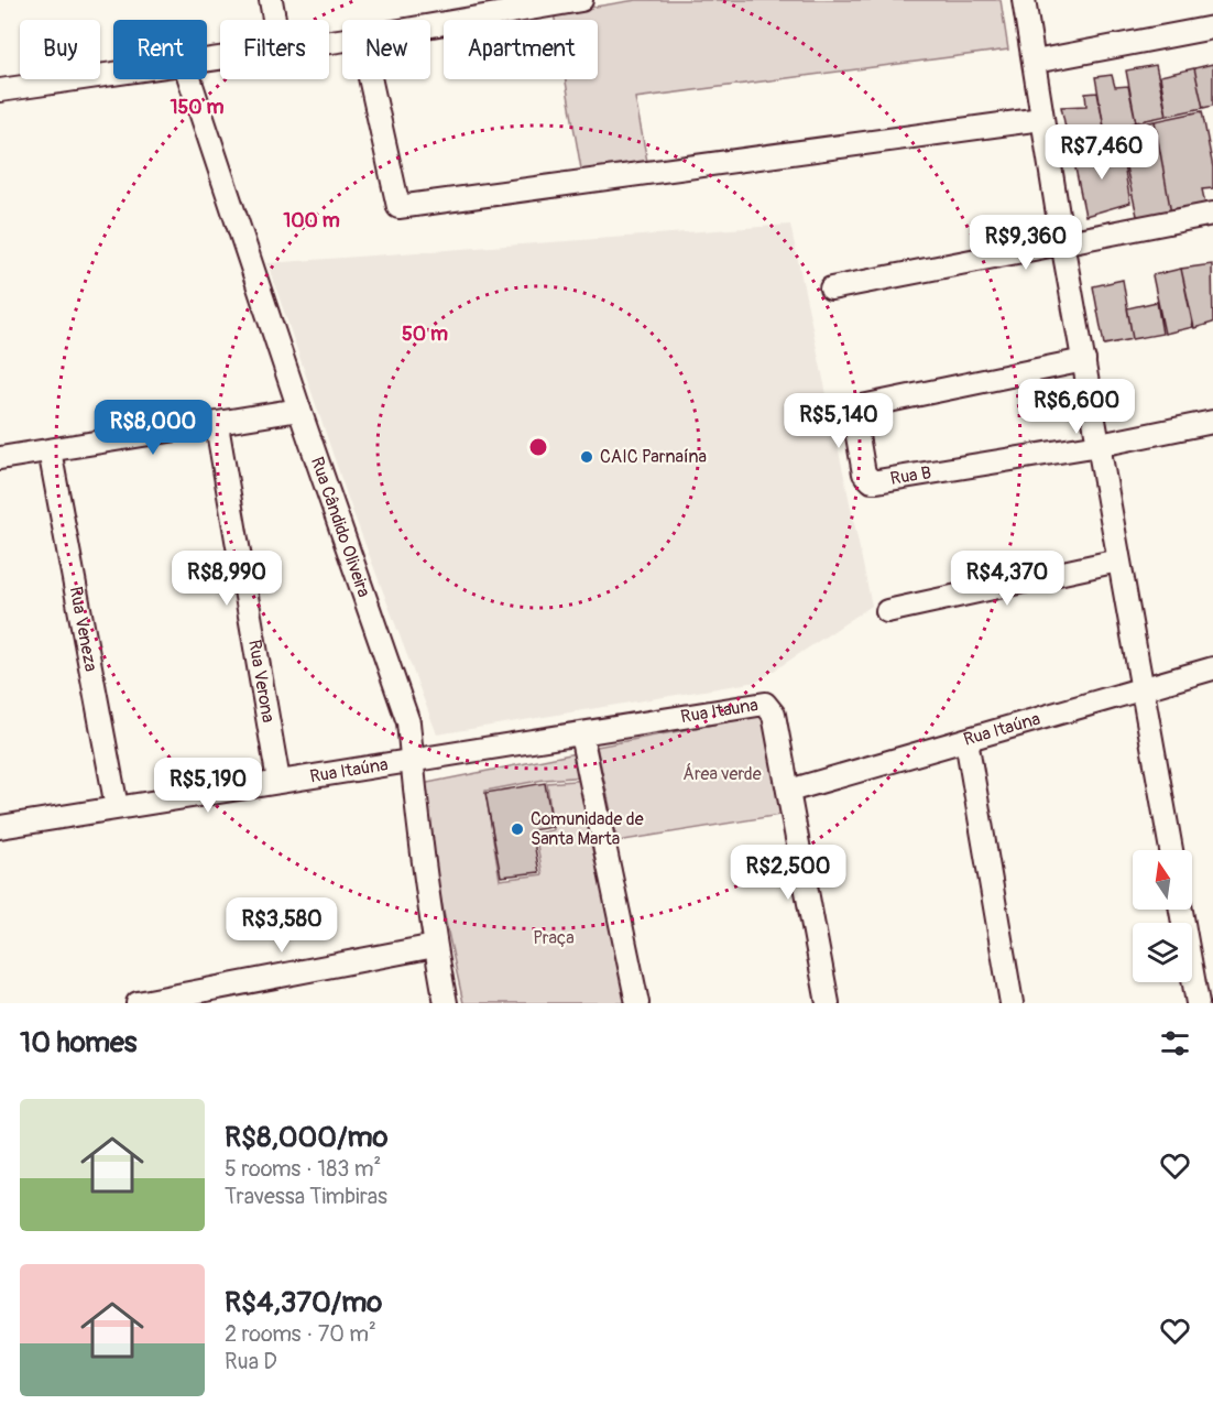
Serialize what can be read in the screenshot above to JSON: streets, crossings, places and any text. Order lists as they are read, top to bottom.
{
  "streets": {
    "street": [
      "Rua B",
      "Rua Cândido Oliveira",
      "Rua Veneza",
      "Rua Verona",
      "Rua Itauna",
      "Rua Itaúna"
    ]
  },
  "crossings": [
    ["Rua Cândido Oliveira", "Rua Itaúna"],
    ["Rua Veneza", "Rua Itaúna"],
    ["Rua Verona", "Rua Itaúna"],
    ["Rua Itauna", "Rua Itaúna"]
  ],
  "parks": ["Área verde", "Praça"],
  "places": ["CAIC Parnaína", "Comunidade de Santa Marta"],
  "north": "top",
  "page": {
    "chip": [
      "Buy",
      "Rent",
      "Filters",
      "New",
      "Apartment"
    ],
    "price": [
      "R$7,460",
      "R$9,360",
      "R$6,600",
      "R$5,140",
      "R$8,000",
      "R$8,990",
      "R$4,370",
      "R$5,190",
      "R$2,500",
      "R$3,580"
    ],
    "heading": "10 homes",
    "list": [
      {
        "name": "R$8,000/mo",
        "note": "5 rooms · 183 m² · Travessa Timbiras"
      },
      {
        "name": "R$4,370/mo",
        "note": "2 rooms · 70 m² · Rua D"
      }
    ]
  },
  "rings": ["150 m", "100 m", "50 m"]
}
